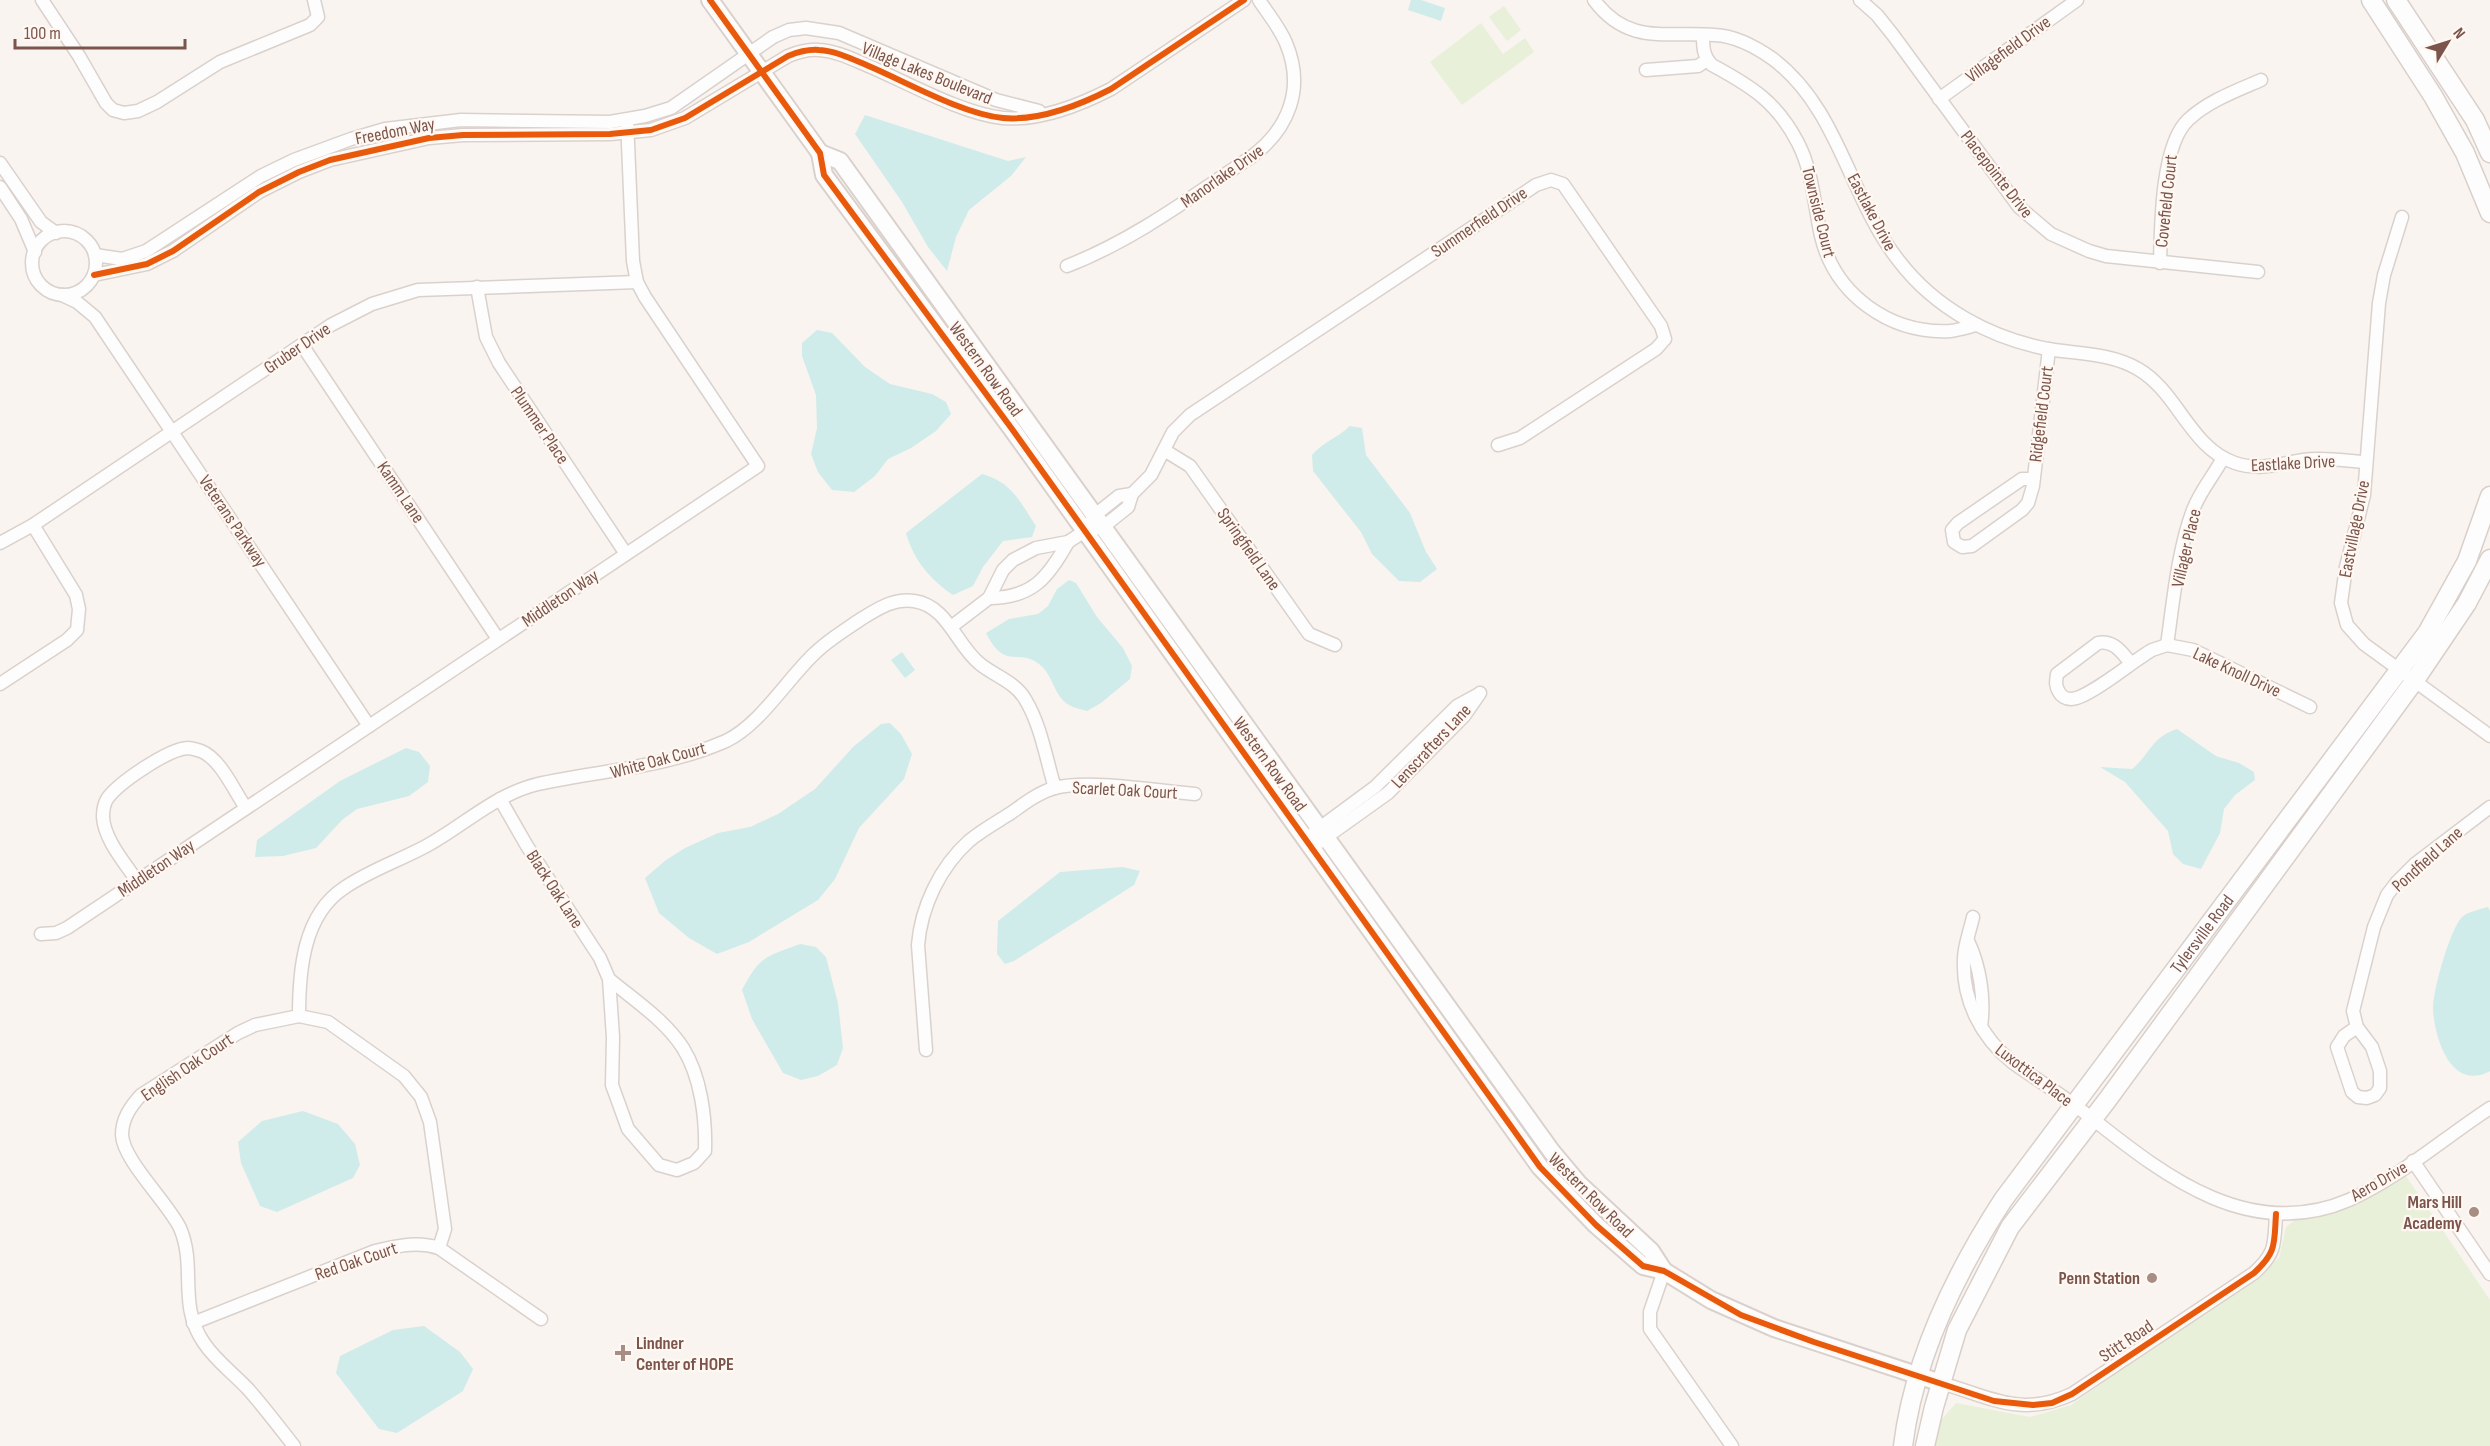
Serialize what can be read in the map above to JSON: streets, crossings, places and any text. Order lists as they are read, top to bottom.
{
  "streets": {
    "main road": ["Tylersville Road"],
    "street": [
      "Villagefield Drive",
      "Village Lakes Boulevard",
      "Freedom Way",
      "Placepointe Drive",
      "Manorlake Drive",
      "Covefield Court",
      "Townside Court",
      "Eastlake Drive",
      "Summerfield Drive",
      "Gruber Drive",
      "Western Row Road",
      "Ridgefield Court",
      "Plummer Place",
      "Kamm Lane",
      "Veterans Parkway",
      "Eastvillage Drive",
      "Villager Place",
      "Springfield Lane",
      "Middleton Way",
      "Lake Knoll Drive",
      "Lenscrafters Lane",
      "White Oak Court",
      "Scarlet Oak Court",
      "Pondfield Lane",
      "Black Oak Lane",
      "English Oak Court",
      "Luxottica Place",
      "Aero Drive",
      "Red Oak Court",
      "Stitt Road"
    ]
  },
  "crossings": [
    ["Villagefield Drive", "Placepointe Drive"],
    ["Village Lakes Boulevard", "Freedom Way"],
    ["Village Lakes Boulevard", "Western Row Road"],
    ["Freedom Way", "Western Row Road"],
    ["Freedom Way", "Veterans Parkway"],
    ["Freedom Way", "Middleton Way"],
    ["Placepointe Drive", "Covefield Court"],
    ["Townside Court", "Eastlake Drive"],
    ["Eastlake Drive", "Ridgefield Court"],
    ["Eastlake Drive", "Eastvillage Drive"],
    ["Eastlake Drive", "Villager Place"],
    ["Summerfield Drive", "Western Row Road"],
    ["Summerfield Drive", "Springfield Lane"],
    ["Gruber Drive", "Plummer Place"],
    ["Gruber Drive", "Kamm Lane"],
    ["Gruber Drive", "Veterans Parkway"],
    ["Gruber Drive", "Middleton Way"],
    ["Western Row Road", "Lenscrafters Lane"],
    ["Western Row Road", "Tylersville Road"],
    ["Western Row Road", "Stitt Road"],
    ["Plummer Place", "Middleton Way"],
    ["Kamm Lane", "Middleton Way"],
    ["Veterans Parkway", "Middleton Way"],
    ["Eastvillage Drive", "Tylersville Road"],
    ["Villager Place", "Lake Knoll Drive"],
    ["White Oak Court", "Scarlet Oak Court"],
    ["White Oak Court", "Black Oak Lane"],
    ["White Oak Court", "English Oak Court"],
    ["Tylersville Road", "Luxottica Place"],
    ["Tylersville Road", "Aero Drive"],
    ["Tylersville Road", "Stitt Road"],
    ["English Oak Court", "Red Oak Court"],
    ["Luxottica Place", "Aero Drive"],
    ["Aero Drive", "Stitt Road"]
  ],
  "places": {
    "other": ["Mars Hill Academy", "Penn Station"],
    "health": ["Lindner Center of HOPE"]
  },
  "scale_bar": "100 m",
  "north": "top right"
}
